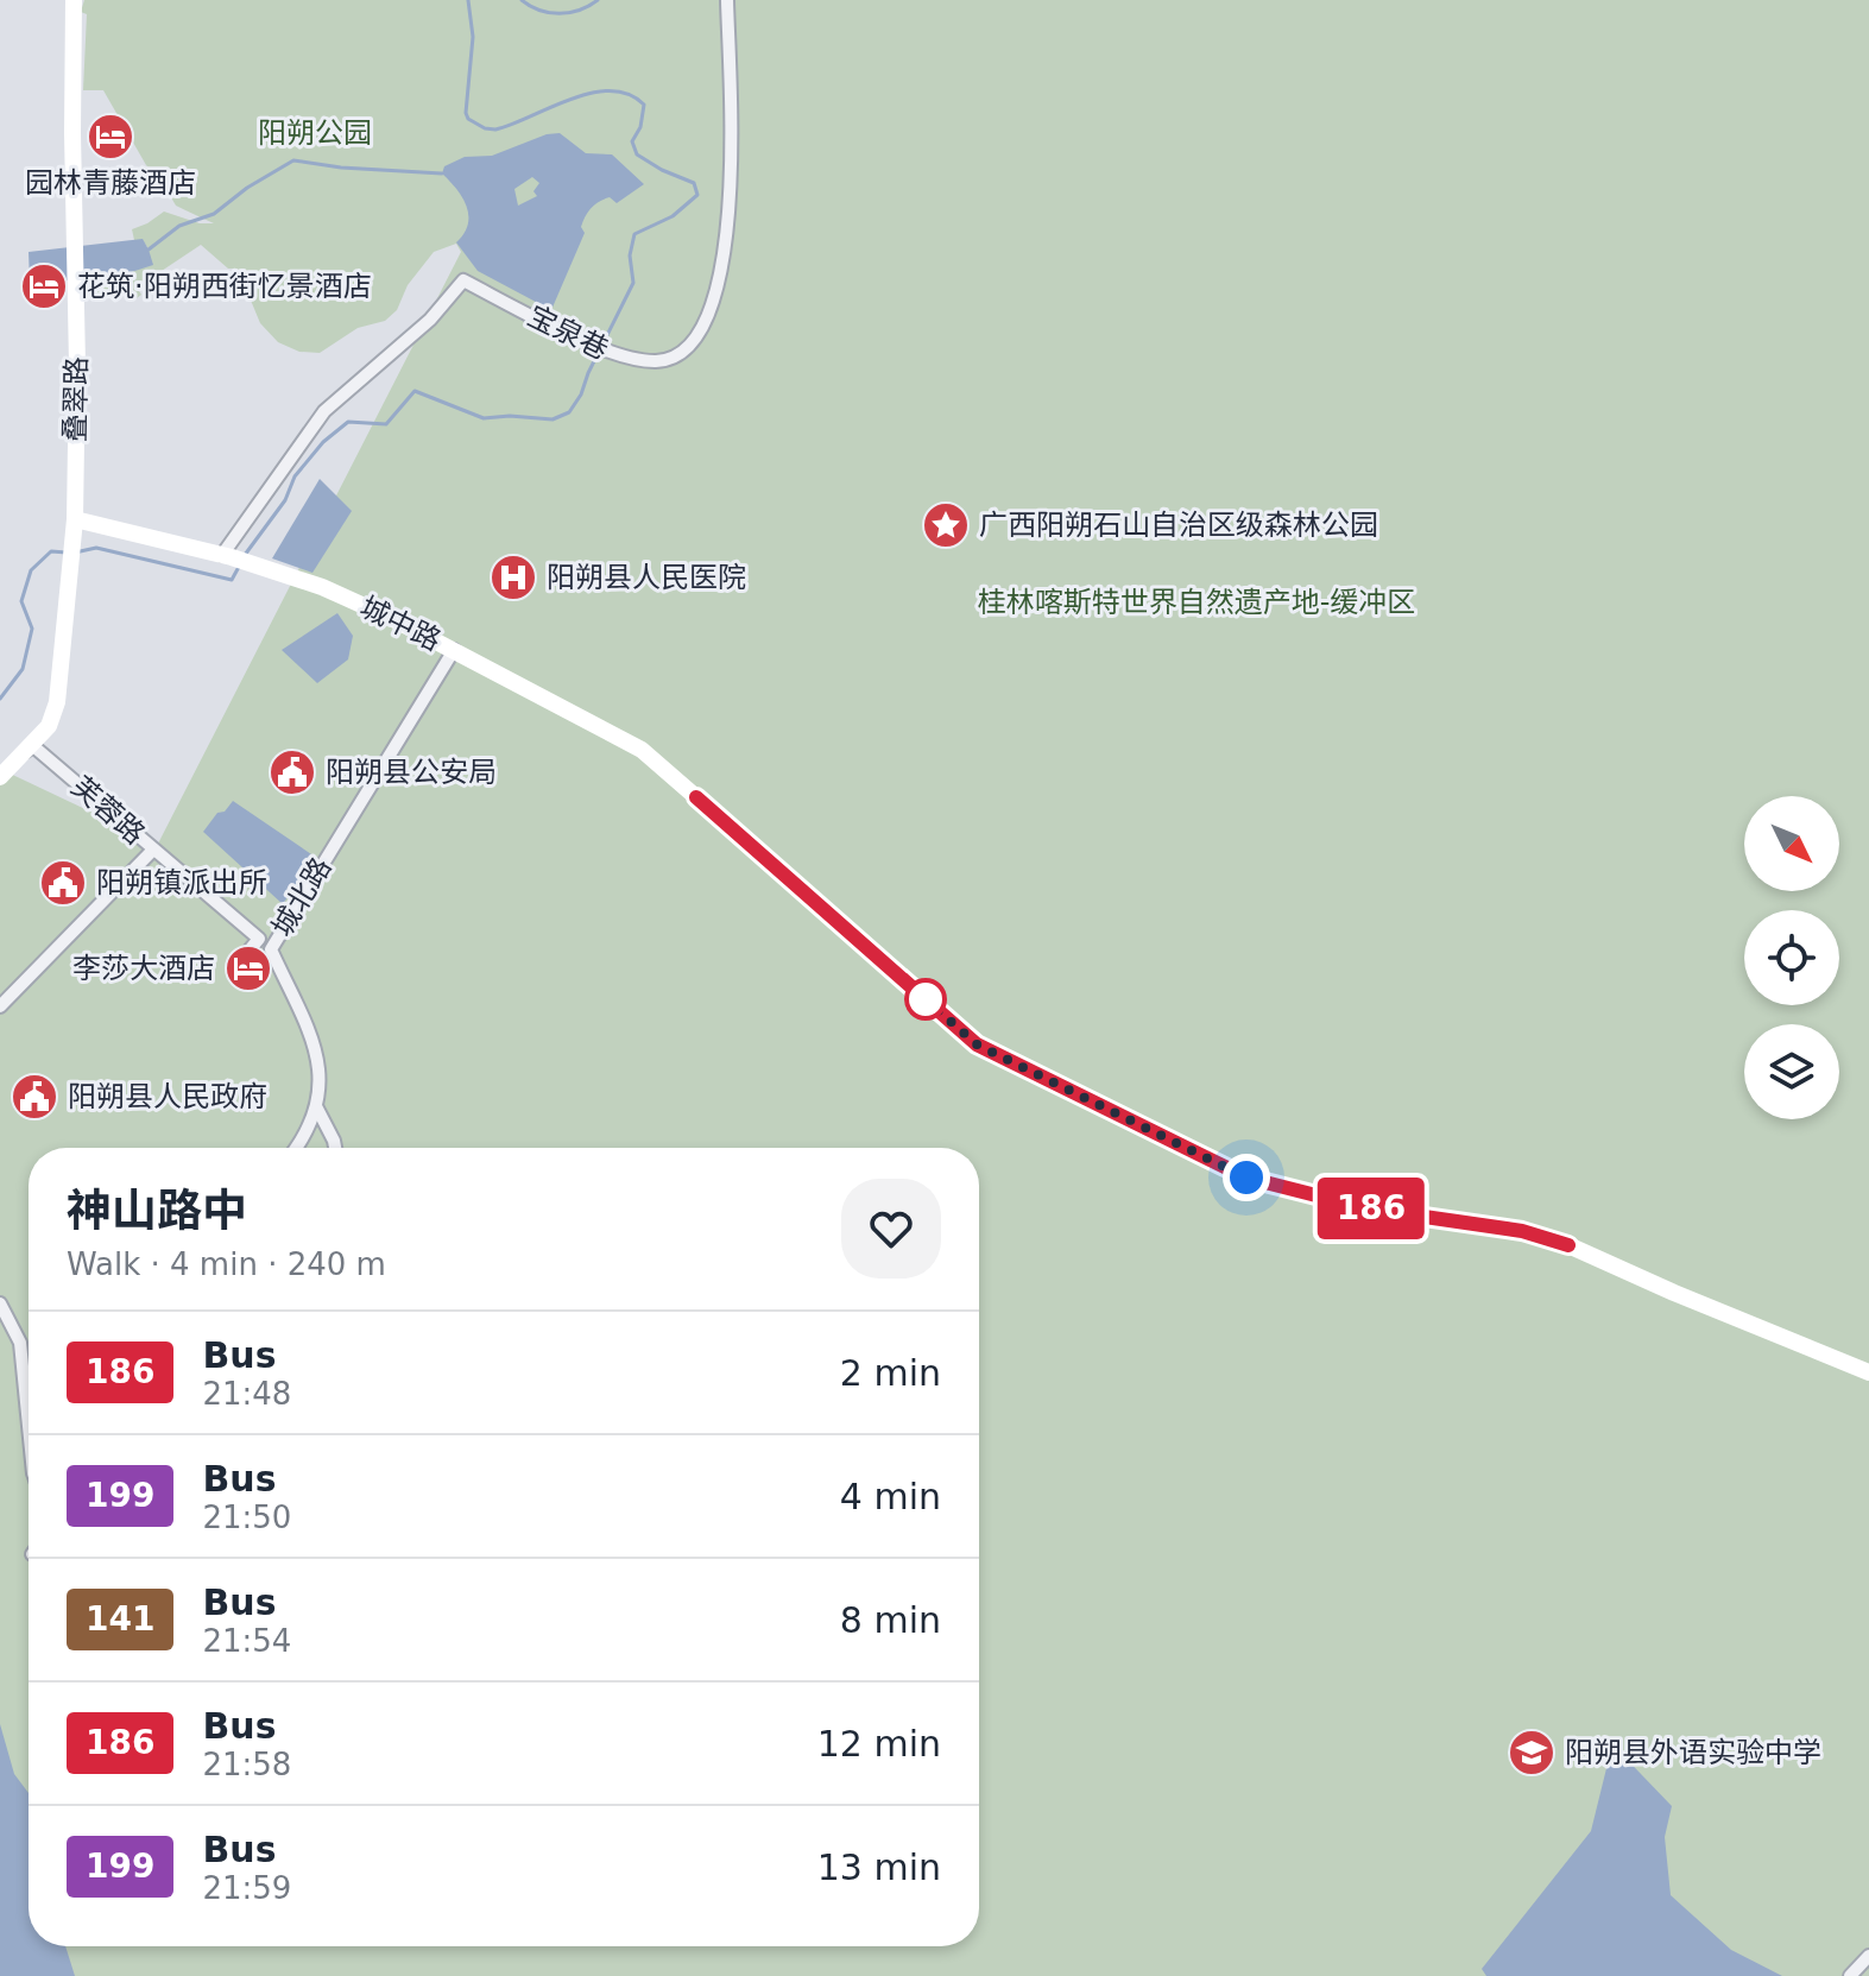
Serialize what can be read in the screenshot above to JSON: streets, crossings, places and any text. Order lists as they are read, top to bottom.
{
  "streets": {
    "street": [
      "宝泉巷",
      "叠翠路",
      "城中路",
      "芙蓉路",
      "城北路"
    ]
  },
  "crossings": [
    ["宝泉巷", "城中路"],
    ["叠翠路", "城中路"],
    ["叠翠路", "芙蓉路"],
    ["城中路", "城北路"],
    ["芙蓉路", "城北路"]
  ],
  "parks": ["阳朔公园", "桂林喀斯特世界自然遗产地-缓冲区"],
  "places": {
    "hotel": ["园林青藤酒店", "花筑·阳朔西街忆景酒店", "李莎大酒店"],
    "place": ["广西阳朔石山自治区级森林公园"],
    "hospital": ["阳朔县人民医院"],
    "public building": ["阳朔县公安局", "阳朔镇派出所", "阳朔县人民政府"],
    "school or university": ["阳朔县外语实验中学"]
  },
  "lines": ["bus line 186"],
  "north": "bottom right",
  "page": {
    "on_map": "186",
    "heading": ["神山路中", "Walk · 4 min · 240 m"],
    "list": [
      {
        "mark": "186",
        "name": "Bus",
        "note": "21:48",
        "value": "2 min"
      },
      {
        "mark": "199",
        "name": "Bus",
        "note": "21:50",
        "value": "4 min"
      },
      {
        "mark": "141",
        "name": "Bus",
        "note": "21:54",
        "value": "8 min"
      },
      {
        "mark": "186",
        "name": "Bus",
        "note": "21:58",
        "value": "12 min"
      },
      {
        "mark": "199",
        "name": "Bus",
        "note": "21:59",
        "value": "13 min"
      }
    ]
  }
}
